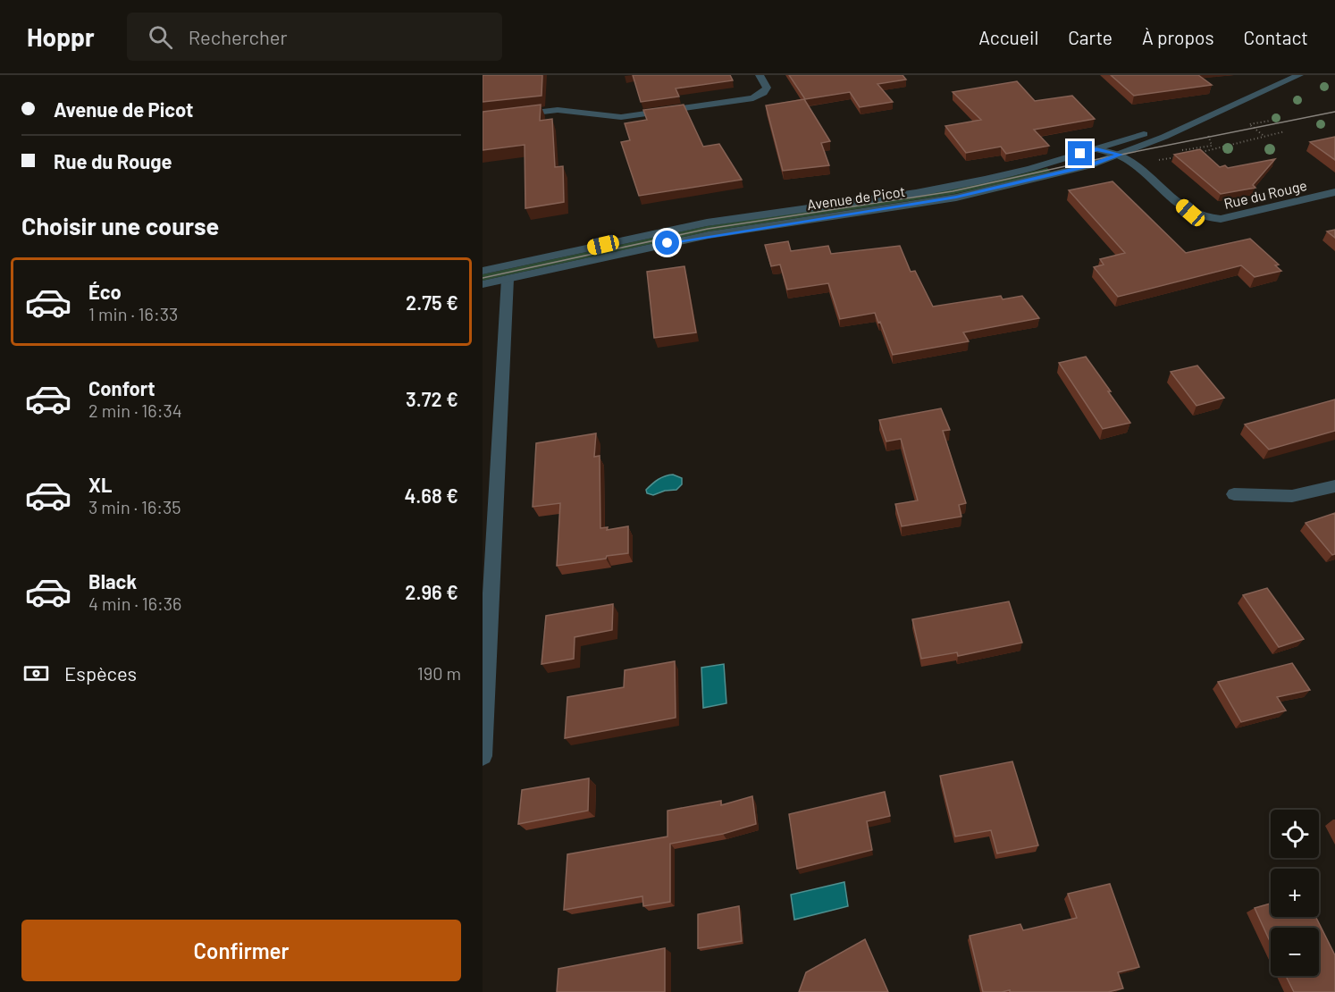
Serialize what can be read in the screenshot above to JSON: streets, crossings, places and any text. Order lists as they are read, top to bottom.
{
  "streets": {
    "street": ["Rue du Rouge", "Avenue de Picot"]
  },
  "crossings": [
    ["Rue du Rouge", "Avenue de Picot"]
  ],
  "page": {
    "header": "Hoppr",
    "search": "Rechercher",
    "nav": [
      "Accueil",
      "Carte",
      "À propos",
      "Contact"
    ],
    "banner": ["Avenue de Picot", "Rue du Rouge"],
    "heading": "Choisir une course",
    "list": [
      {
        "name": "Éco",
        "note": "1 min · 16:33",
        "value": "2.75 €"
      },
      {
        "name": "Confort",
        "note": "2 min · 16:34",
        "value": "3.72 €"
      },
      {
        "name": "XL",
        "note": "3 min · 16:35",
        "value": "4.68 €"
      },
      {
        "name": "Black",
        "note": "4 min · 16:36",
        "value": "2.96 €"
      }
    ],
    "pay": ["Espèces", "190 m"],
    "map_buttons": ["+", "−"],
    "buttons": "Confirmer"
  }
}
